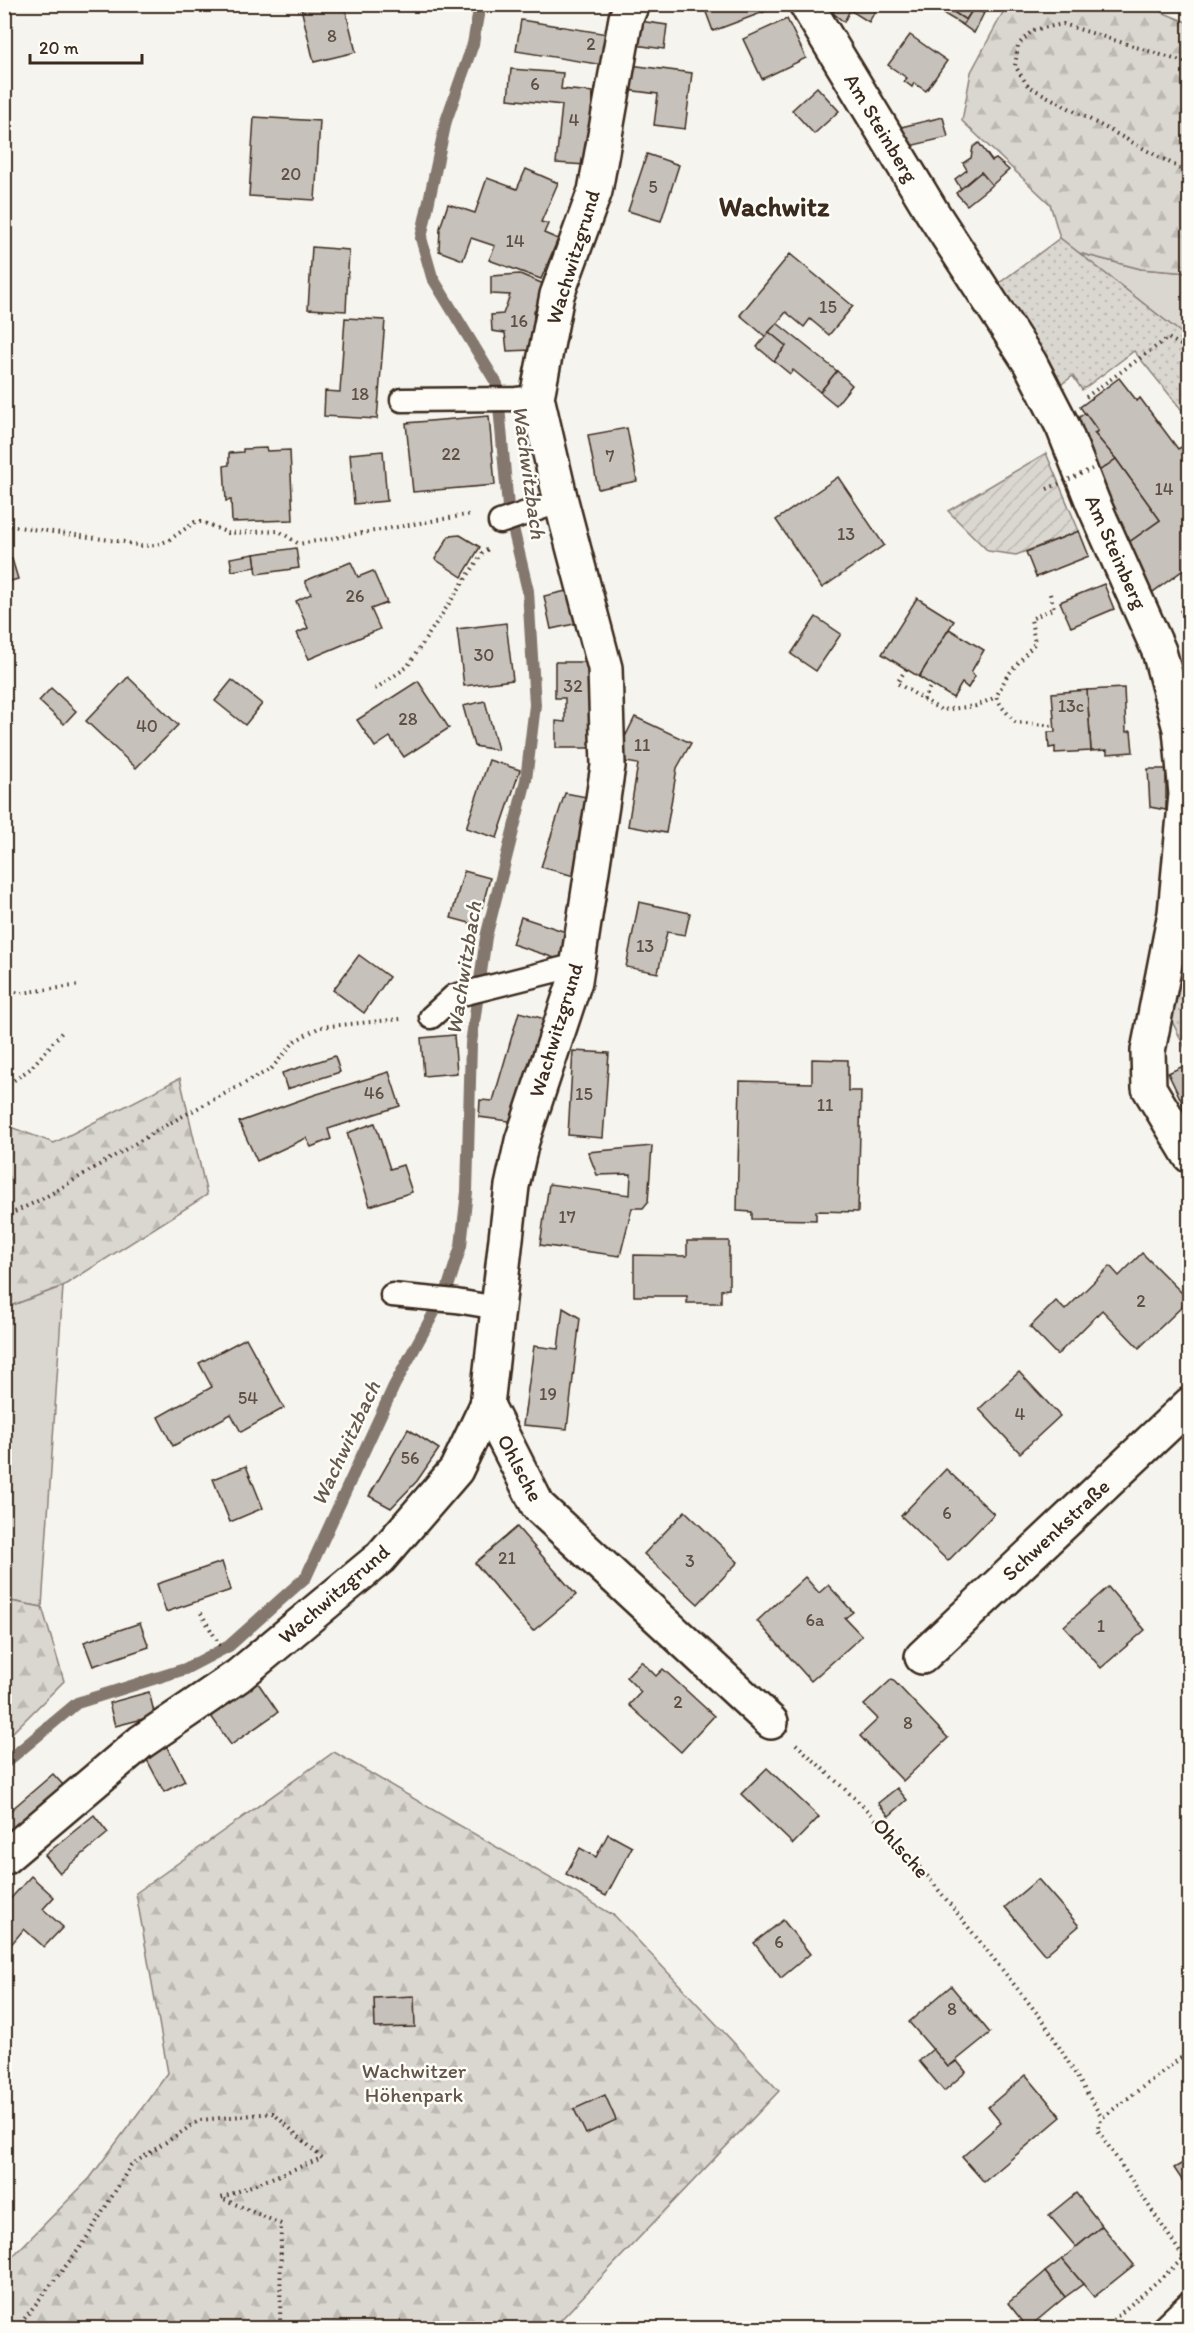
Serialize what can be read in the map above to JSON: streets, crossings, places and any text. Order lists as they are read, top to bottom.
{
  "streets": {
    "street": [
      "Am Steinberg",
      "Wachwitzgrund",
      "Ohlsche",
      "Schwenkstraße"
    ]
  },
  "crossings": [
    ["Wachwitzgrund", "Ohlsche"]
  ],
  "districts": ["Wachwitz"],
  "water": ["Wachwitzbach"],
  "parks": ["Wachwitzer Höhenpark"],
  "house_numbers": [
    "8",
    "2",
    "6",
    "4",
    "20",
    "5",
    "14",
    "15",
    "16",
    "18",
    "22",
    "7",
    "14",
    "13",
    "26",
    "30",
    "32",
    "13c",
    "28",
    "40",
    "11",
    "13",
    "46",
    "15",
    "11",
    "17",
    "2",
    "19",
    "54",
    "4",
    "56",
    "6",
    "21",
    "3",
    "6a",
    "1",
    "2",
    "8",
    "6",
    "8"
  ],
  "scale_bar": "20 m"
}
